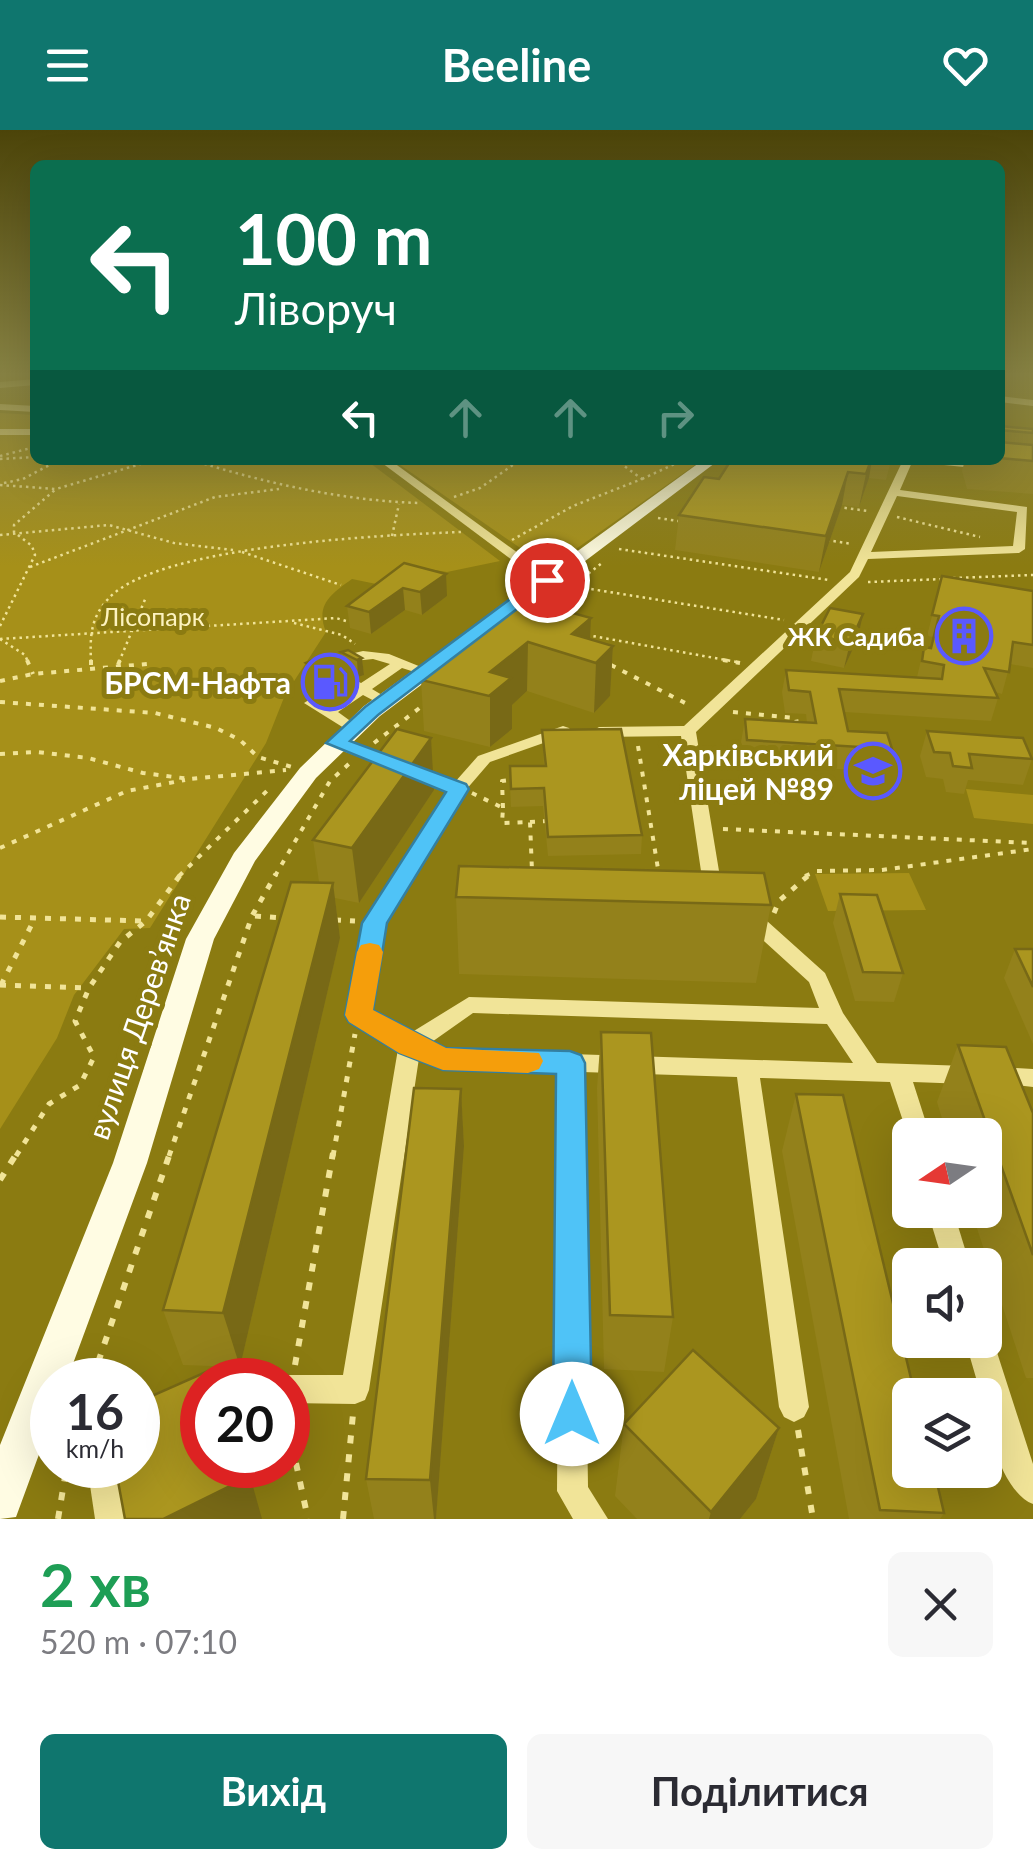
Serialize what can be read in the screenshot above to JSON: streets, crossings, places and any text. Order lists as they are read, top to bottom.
{
  "streets": {
    "main road": ["вулиця Дерев’янка"]
  },
  "parks": ["Лісопарк"],
  "places": {
    "building": ["ЖК Садиба"],
    "fuel station": ["БРСМ-Нафта"],
    "school or university": ["Харківський ліцей №89"]
  },
  "north": "left",
  "page": {
    "header": "Beeline",
    "turn": ["100 m", "Ліворуч"],
    "speed": "16 km/h",
    "limit": "20",
    "heading": ["2 хв", "520 m · 07:10"],
    "buttons": ["Вихід", "Поділитися"]
  }
}
